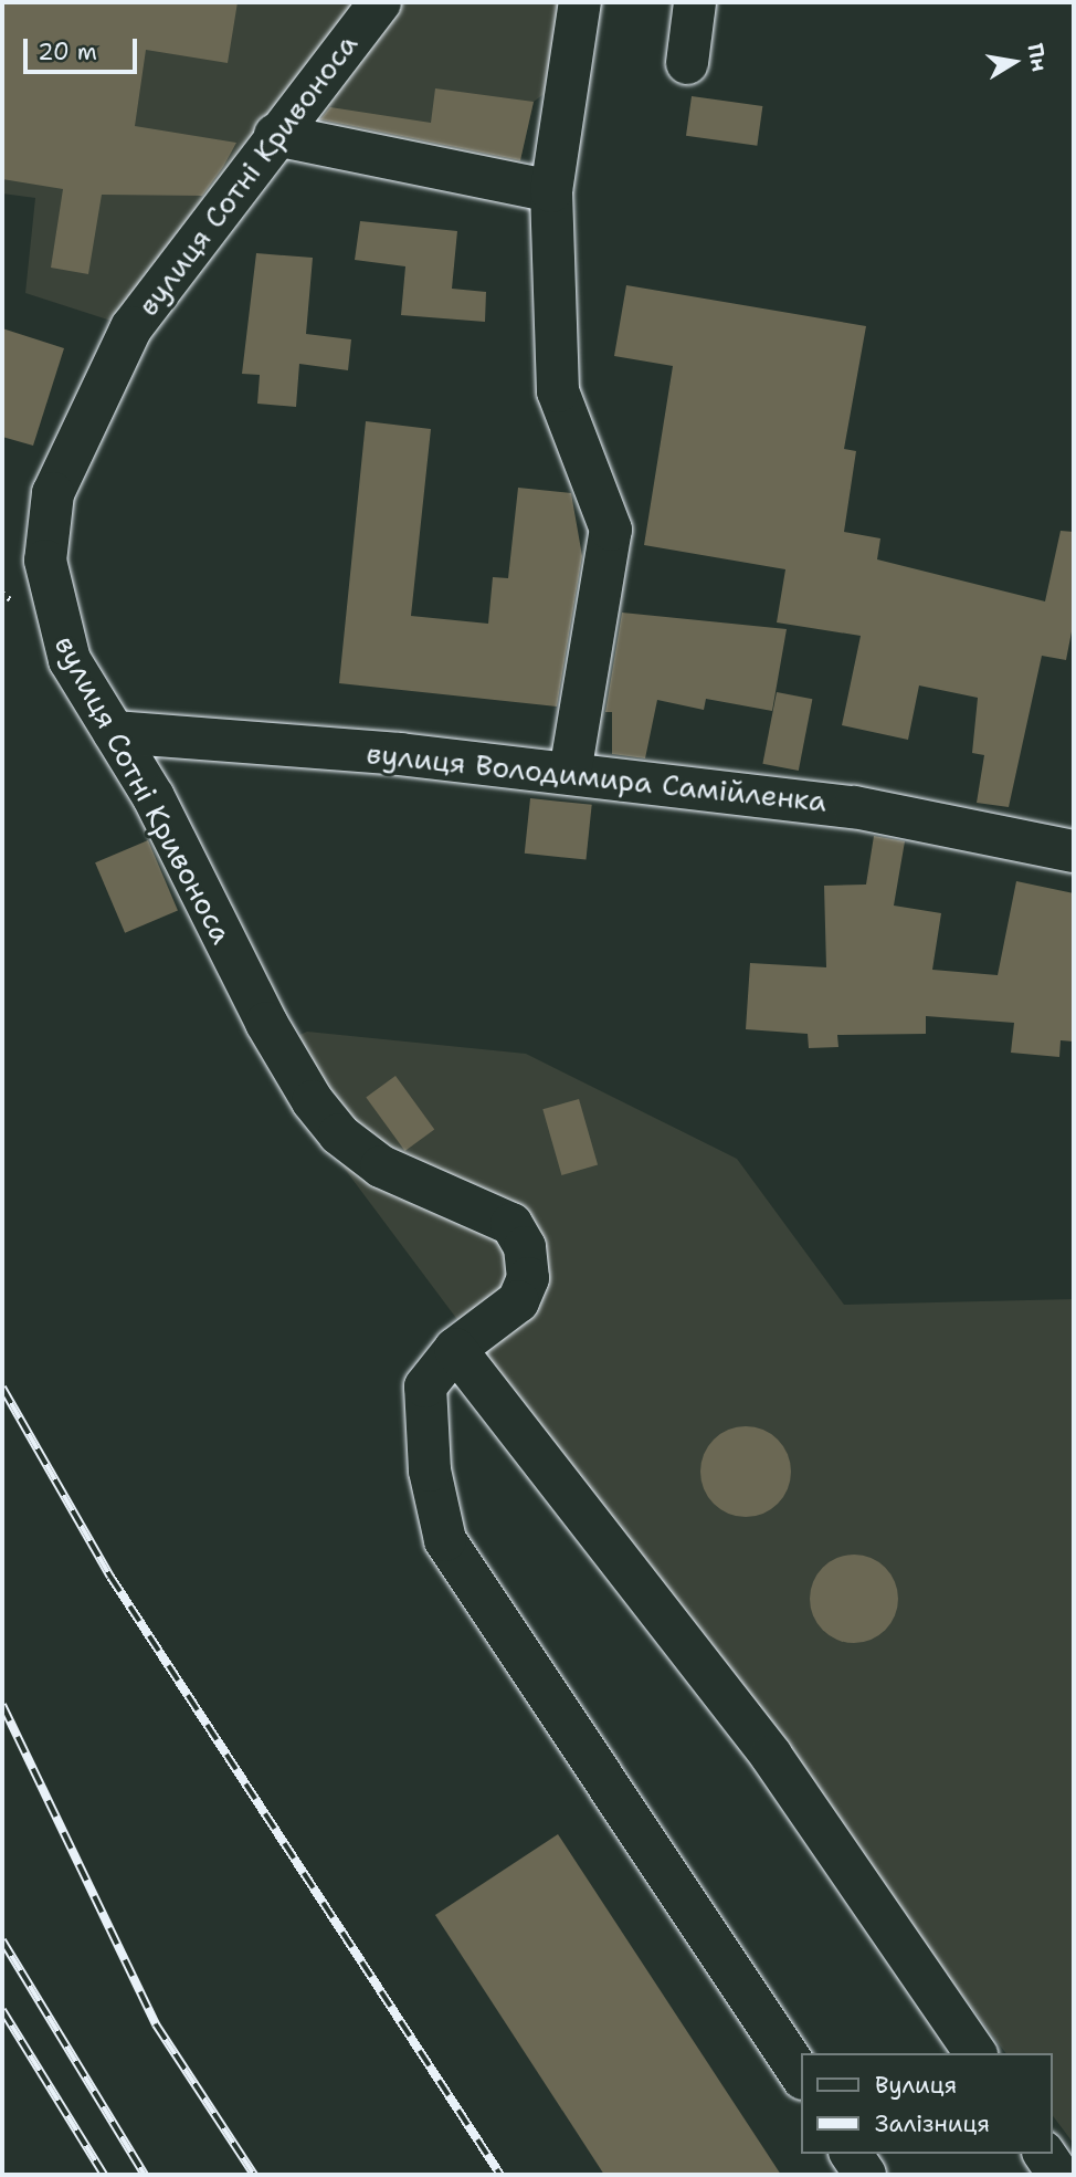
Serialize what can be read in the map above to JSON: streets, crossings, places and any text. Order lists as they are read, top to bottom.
{
  "streets": {
    "street": ["вулиця Сотні Кривоноса", "вулиця Володимира Самійленка"]
  },
  "crossings": [
    ["вулиця Сотні Кривоноса", "вулиця Володимира Самійленка"]
  ],
  "legend": ["Вулиця", "Залізниця"],
  "scale_bar": "20 m",
  "north": "right"
}
